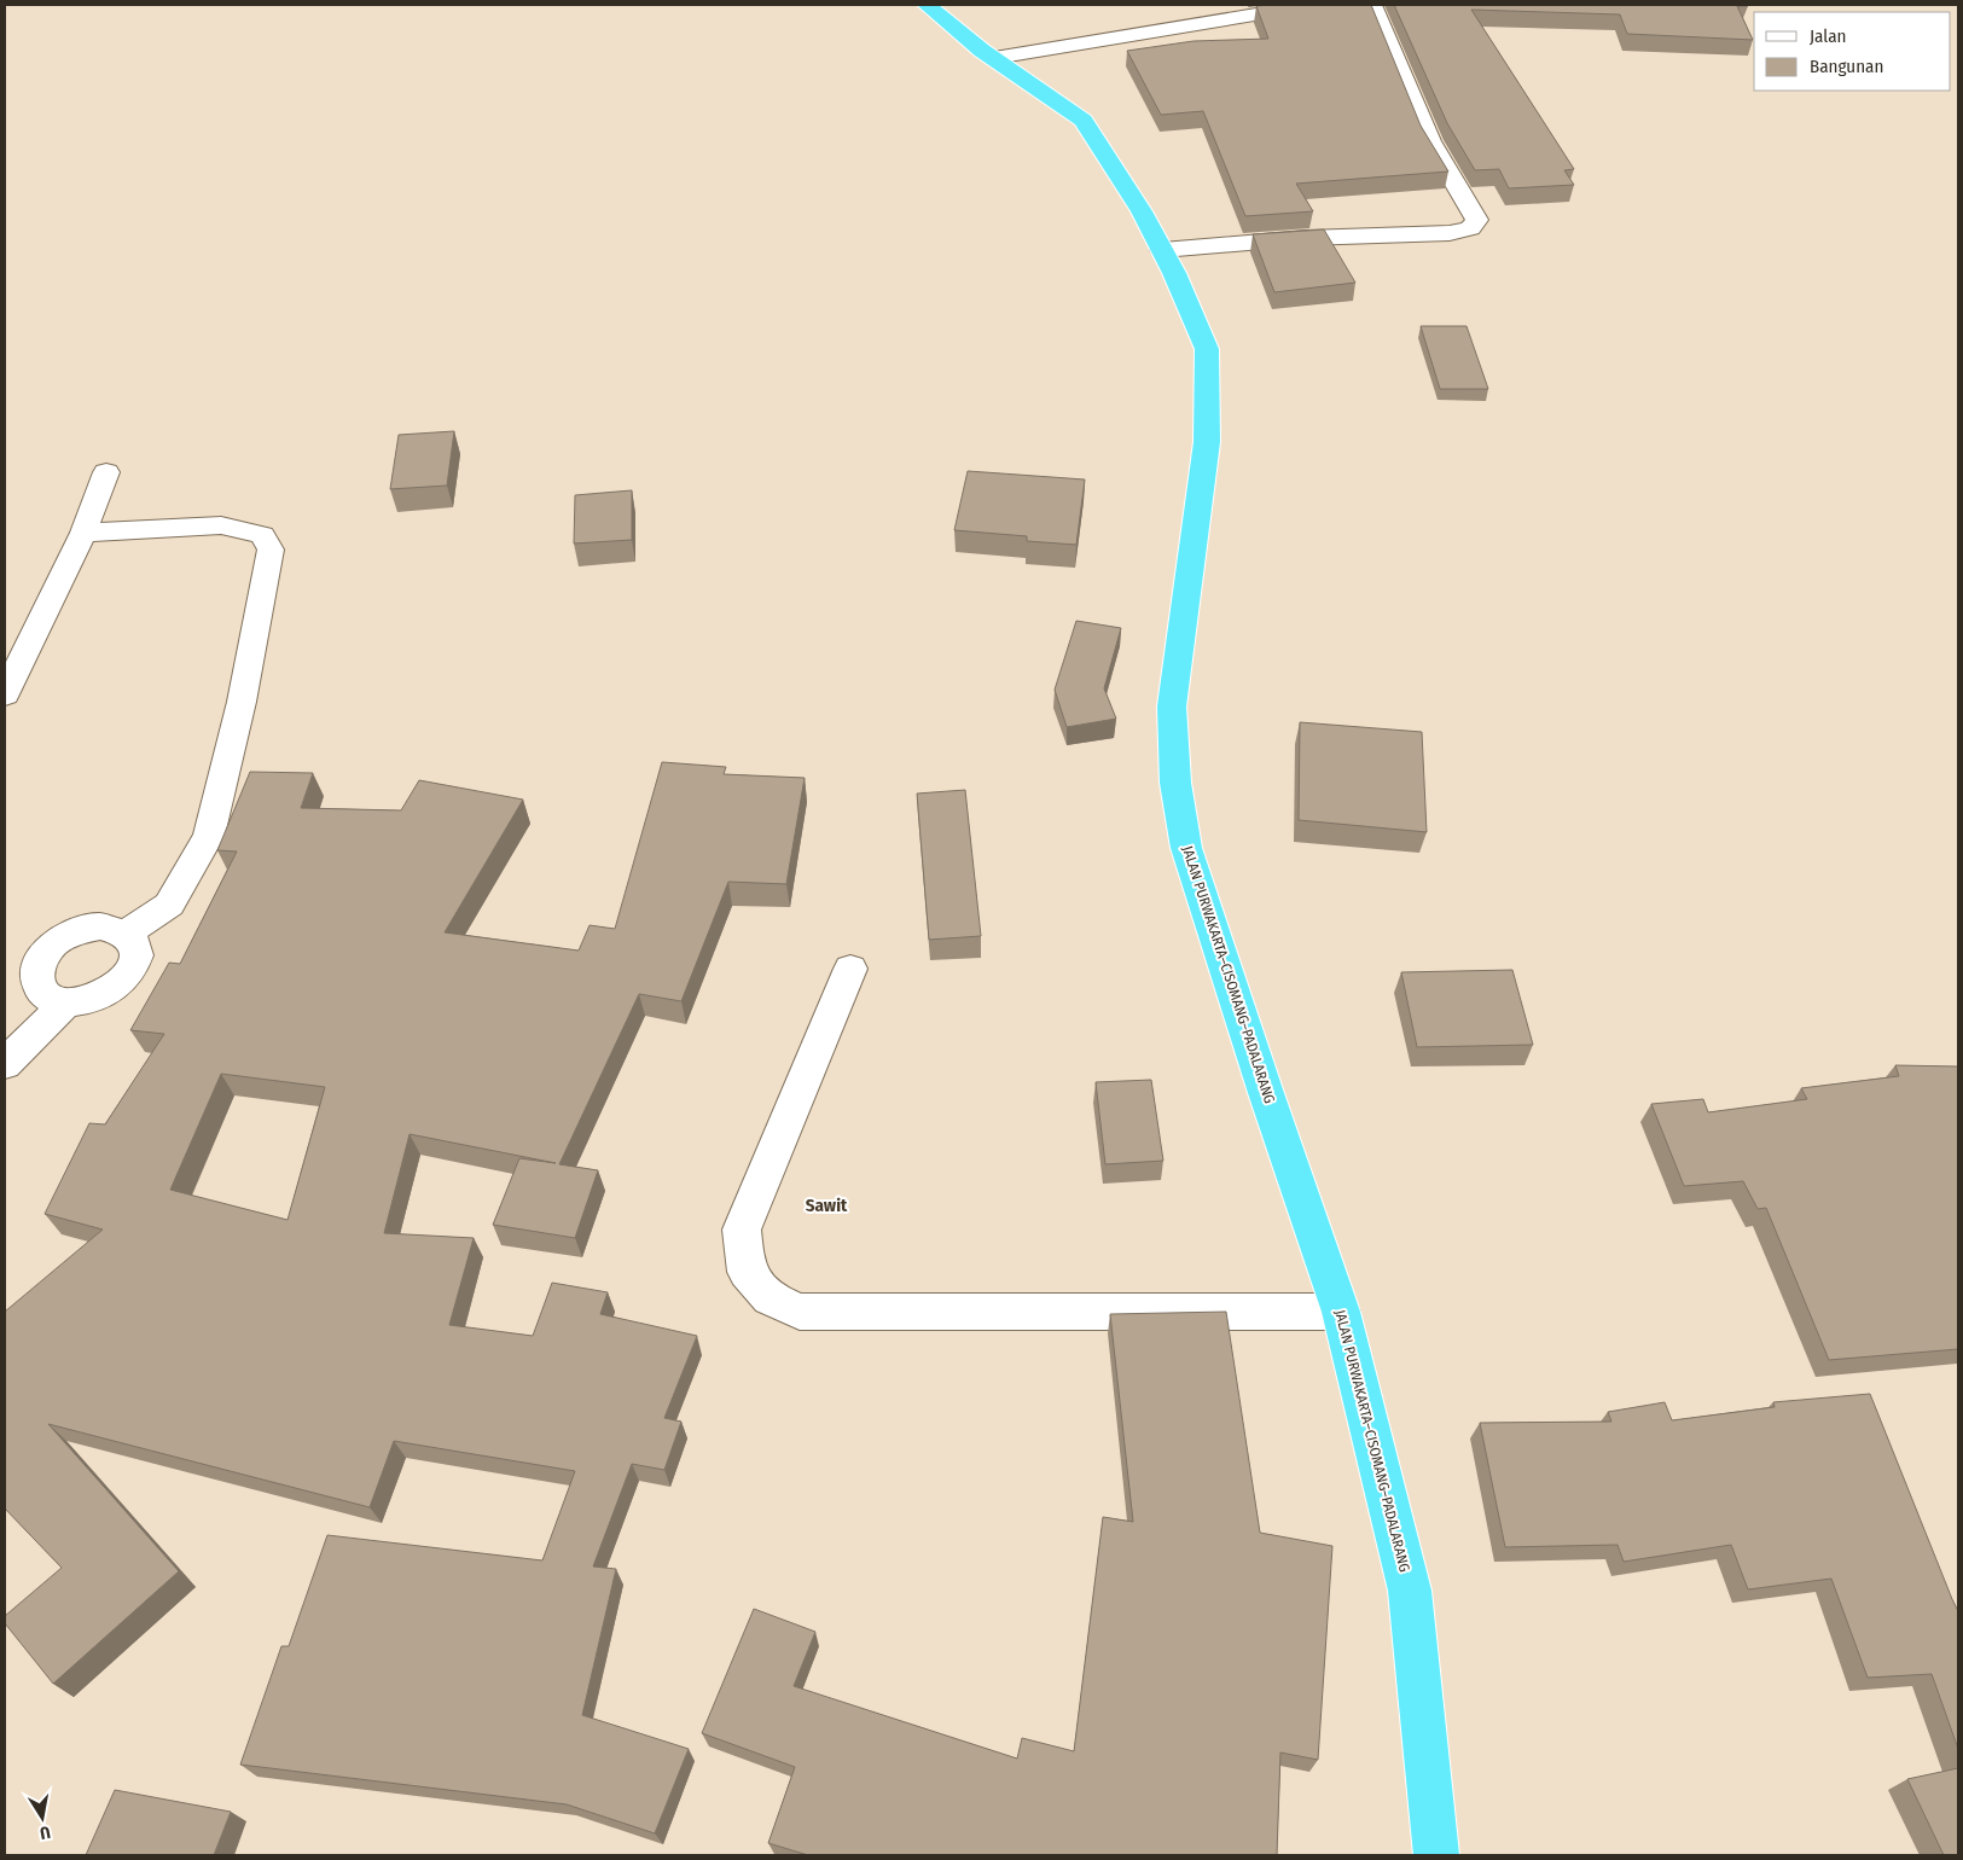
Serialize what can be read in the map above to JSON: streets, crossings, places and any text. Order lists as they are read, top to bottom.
{
  "streets": {
    "highway": ["JALAN PURWAKARTA–CISOMANG–PADALARANG"]
  },
  "districts": ["Sawit"],
  "legend": ["Jalan", "Bangunan"],
  "north": "bottom"
}
